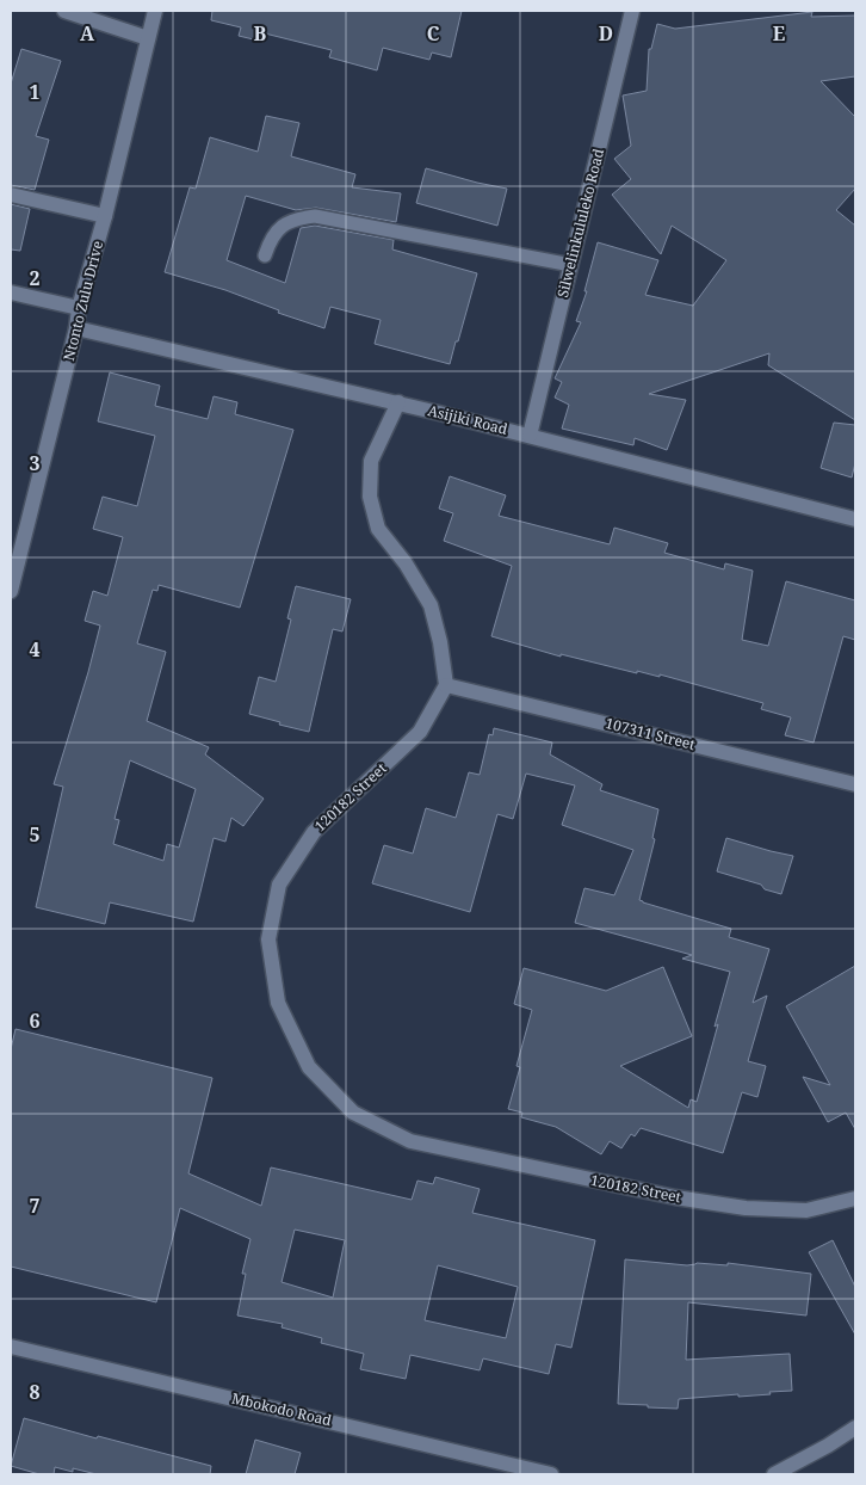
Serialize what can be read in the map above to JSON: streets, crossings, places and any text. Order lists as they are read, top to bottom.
{
  "streets": {
    "street": [
      "Silwelinkululeko Road",
      "Ntonto Zulu Drive",
      "Asijiki Road",
      "107311 Street",
      "120182 Street",
      "Mbokodo Road"
    ]
  },
  "crossings": [
    ["Silwelinkululeko Road", "Asijiki Road"],
    ["Ntonto Zulu Drive", "Asijiki Road"],
    ["107311 Street", "120182 Street"]
  ],
  "grid": {
    "columns": [
      "A",
      "B",
      "C",
      "D",
      "E"
    ],
    "rows": [
      "1",
      "2",
      "3",
      "4",
      "5",
      "6",
      "7",
      "8"
    ]
  }
}
